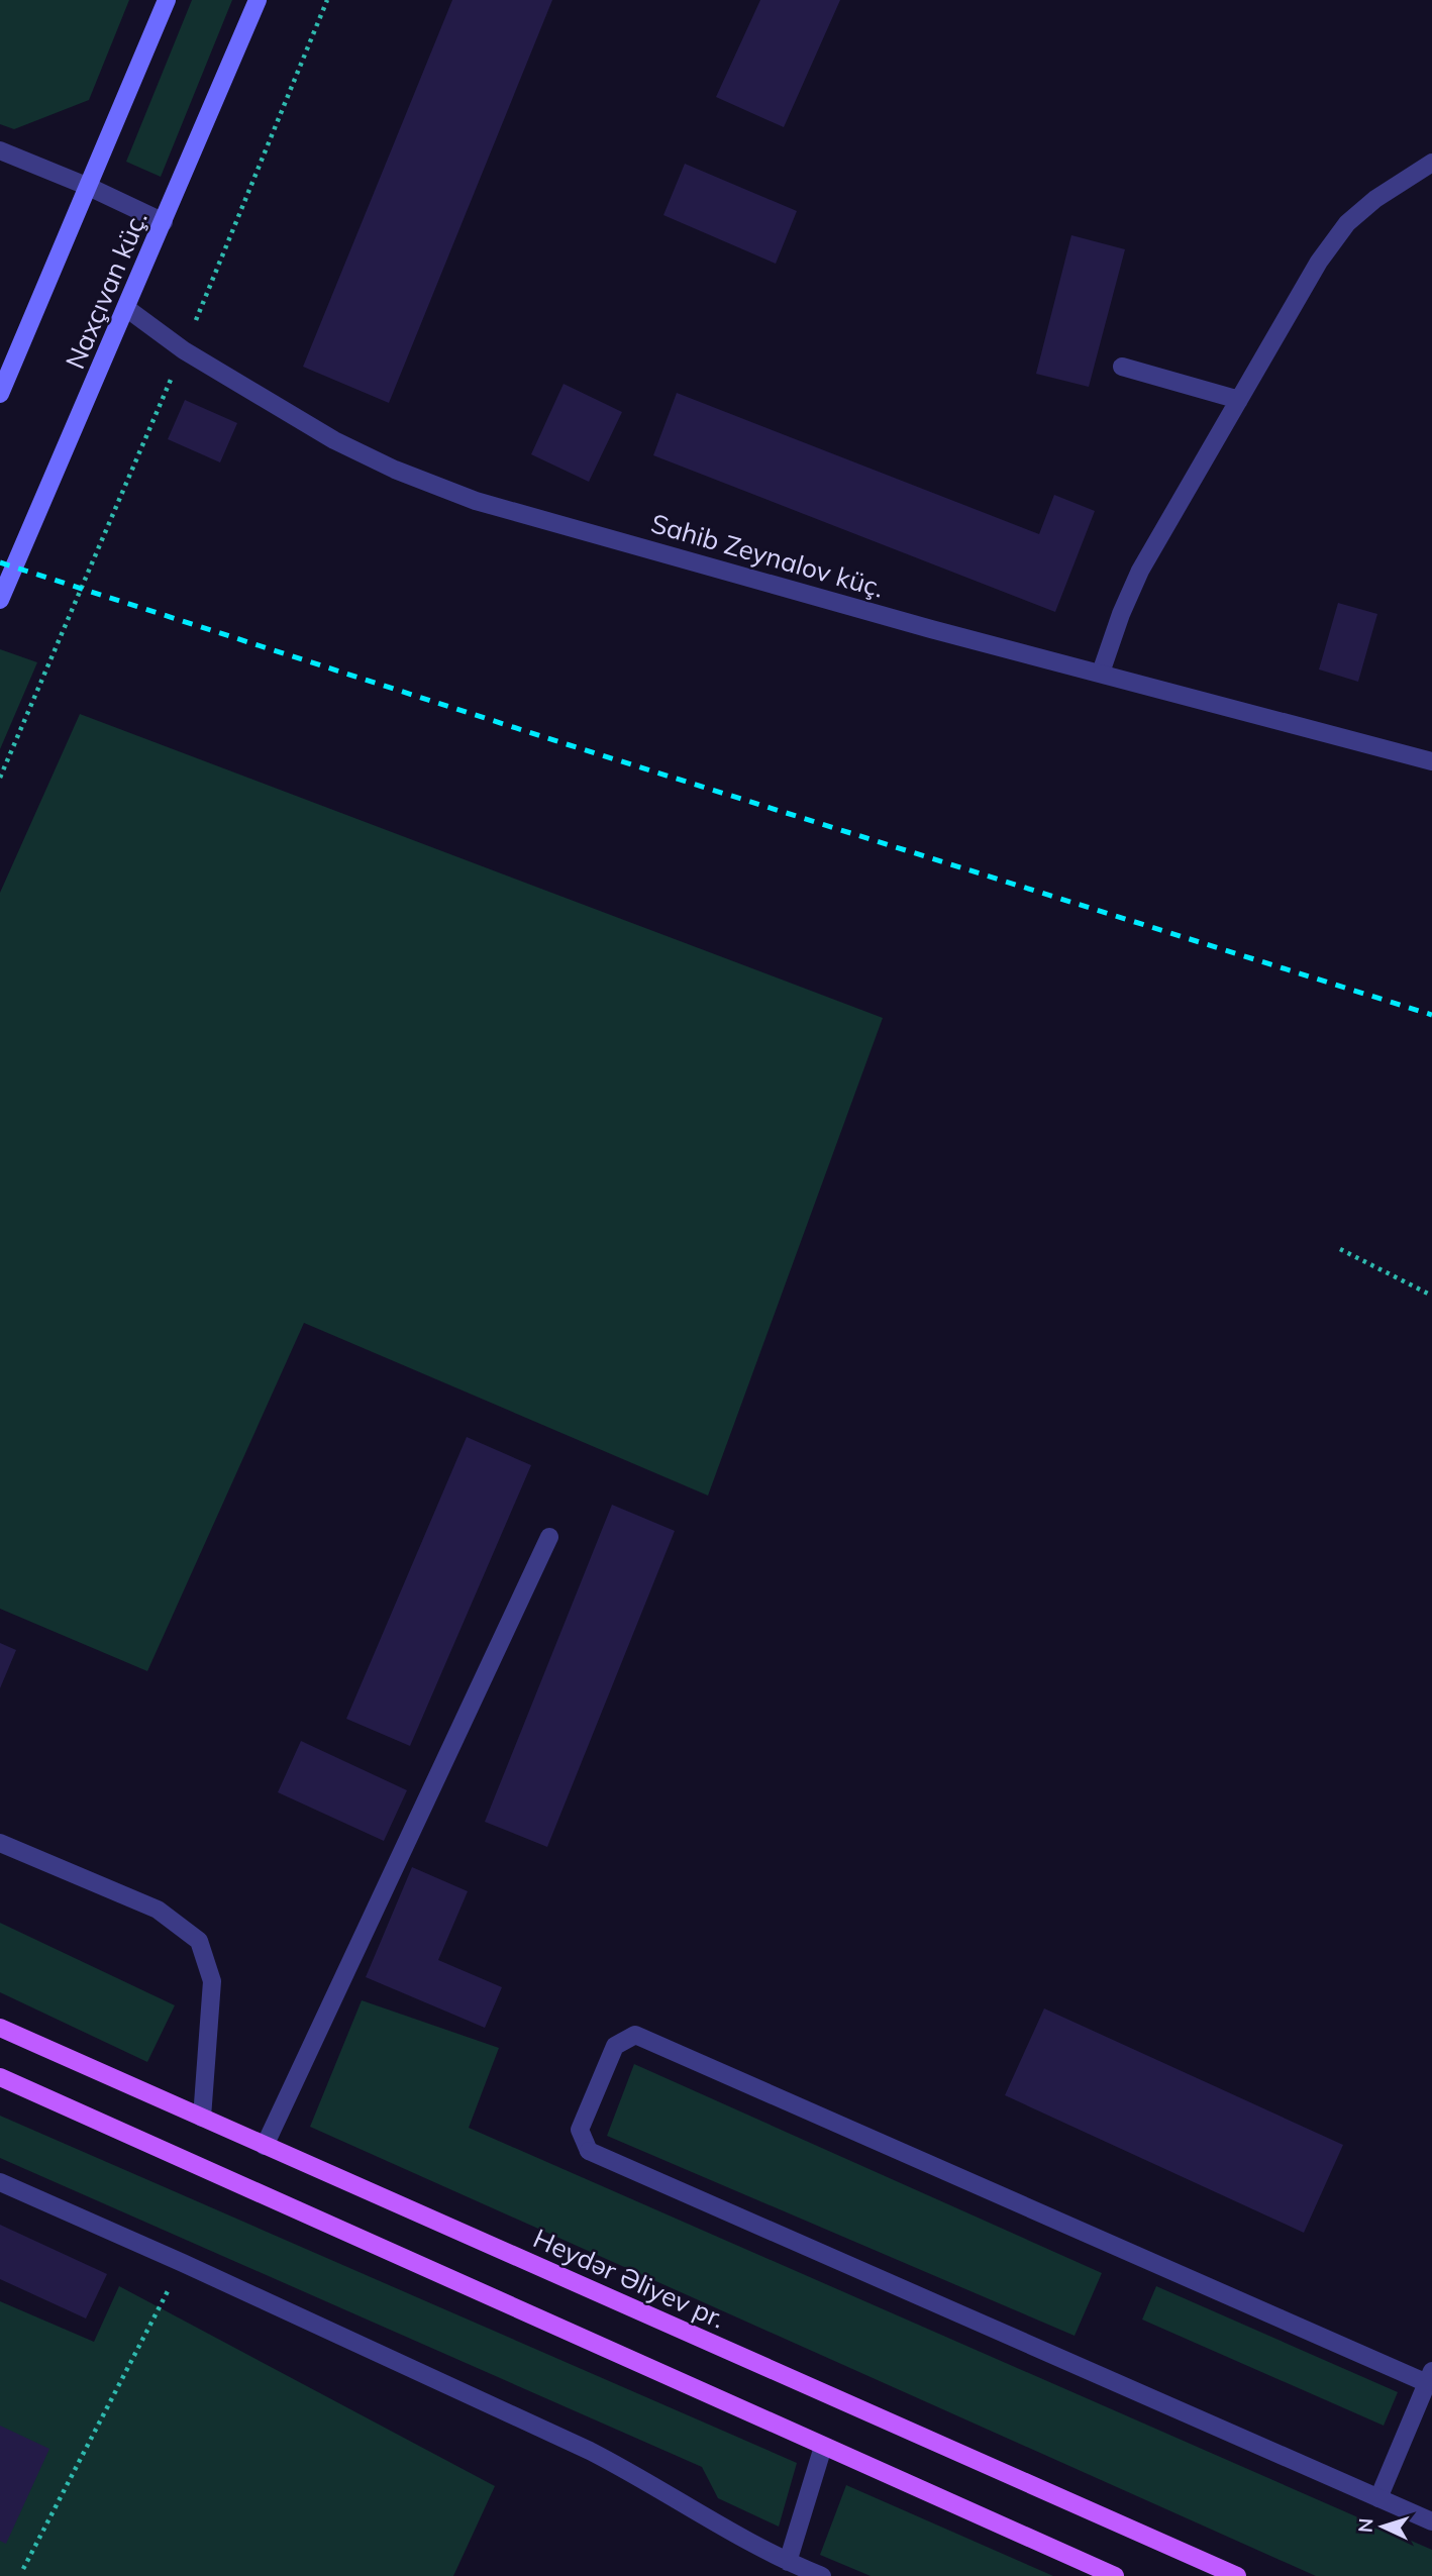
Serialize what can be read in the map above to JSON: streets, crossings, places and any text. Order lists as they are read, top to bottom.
{
  "streets": {
    "main road": ["Naxçıvan küç.", "Heydər Əliyev pr."],
    "street": ["Sahib Zeynalov küç."]
  },
  "crossings": [
    ["Naxçıvan küç.", "Sahib Zeynalov küç."]
  ],
  "north": "left"
}
